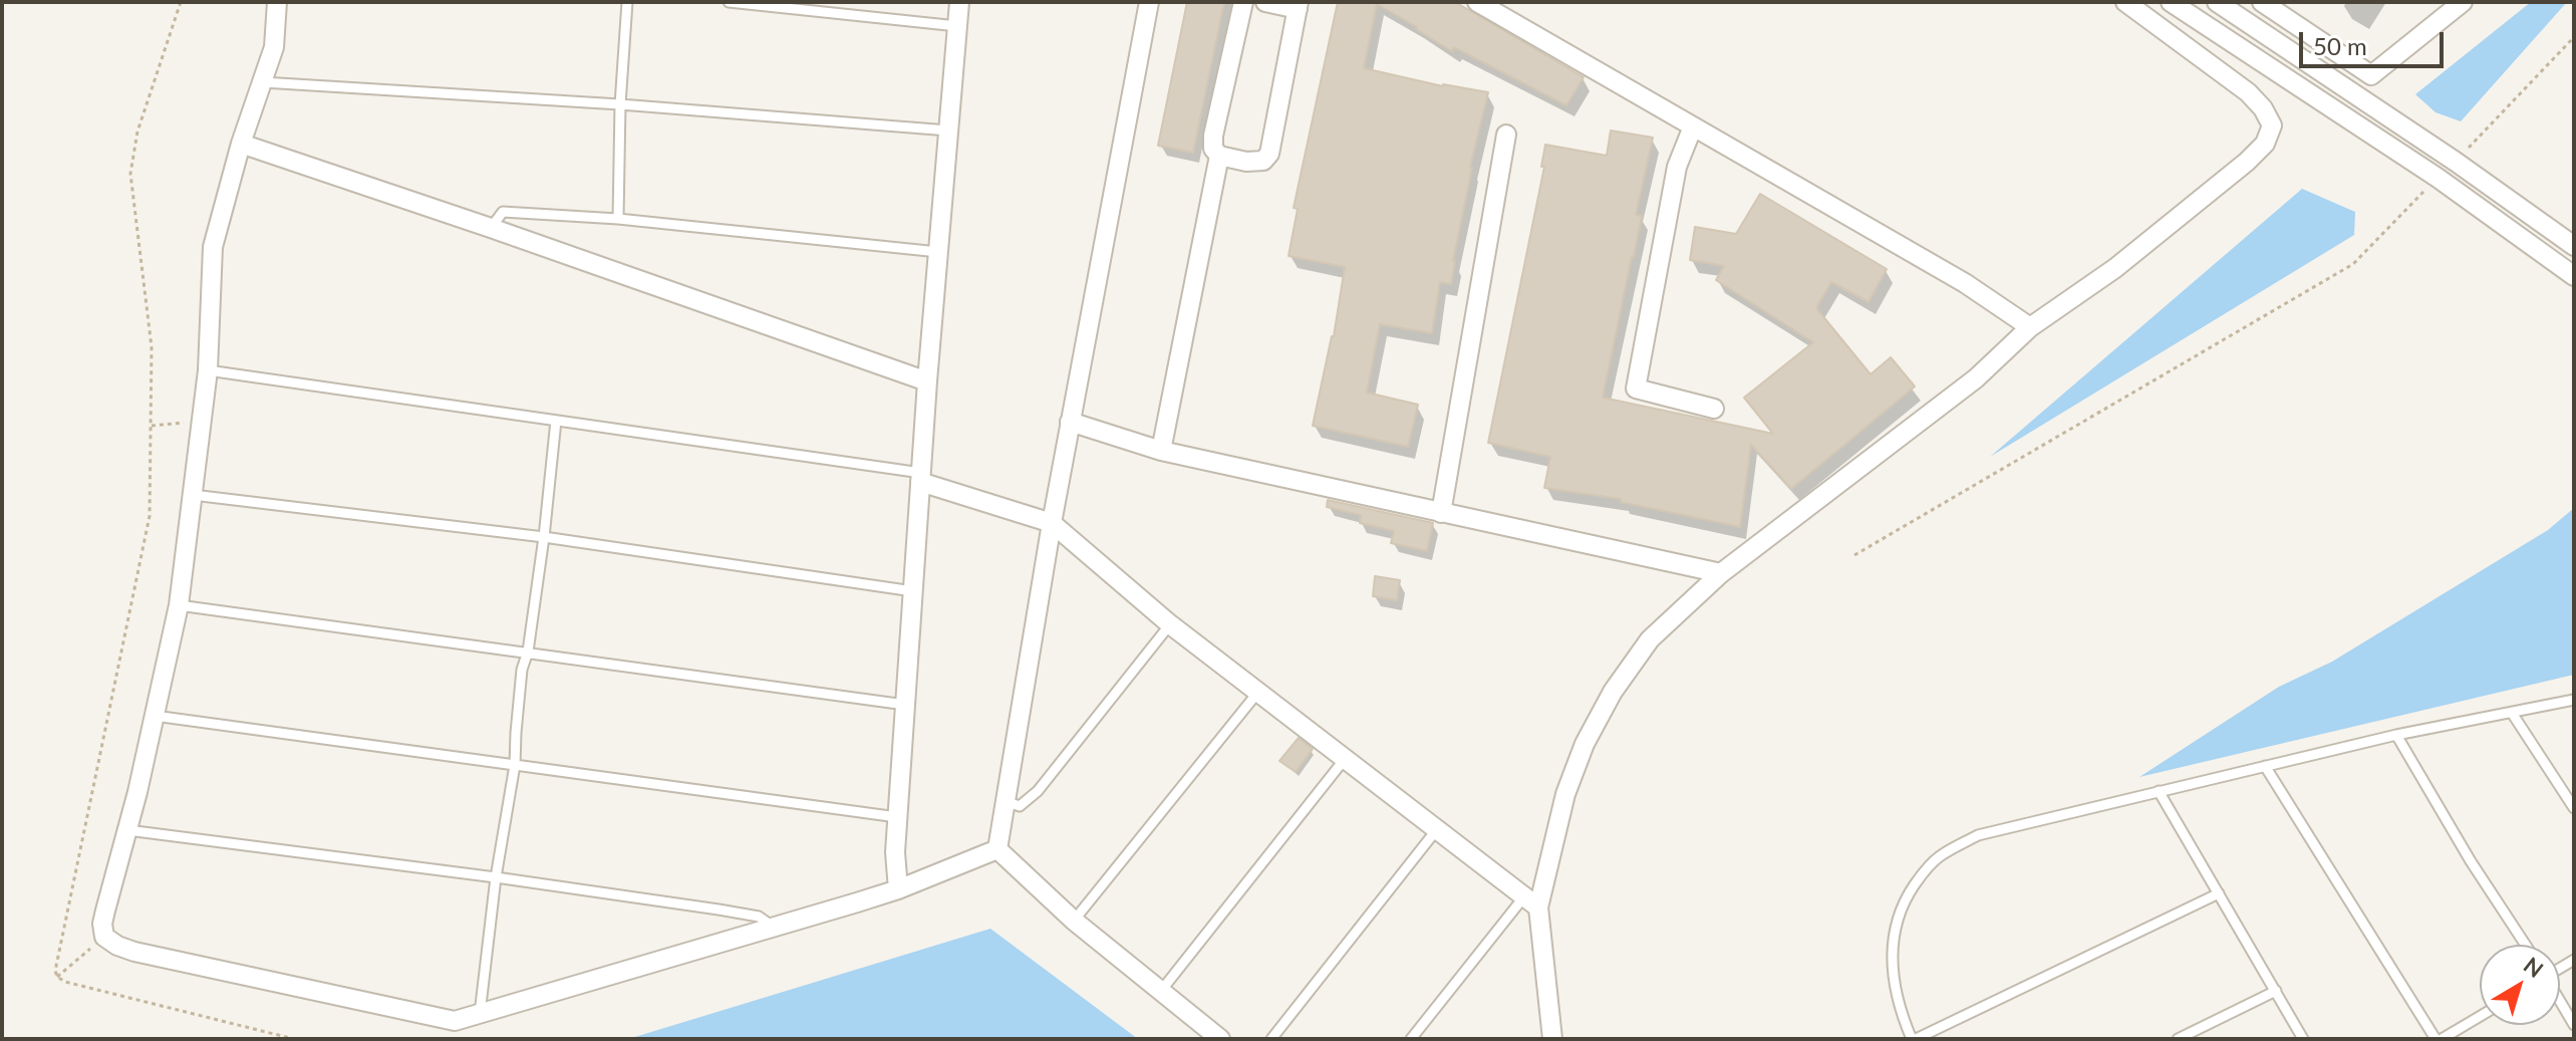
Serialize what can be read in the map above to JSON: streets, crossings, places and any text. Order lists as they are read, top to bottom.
{
  "scale_bar": "50 m",
  "north": "top right"
}
